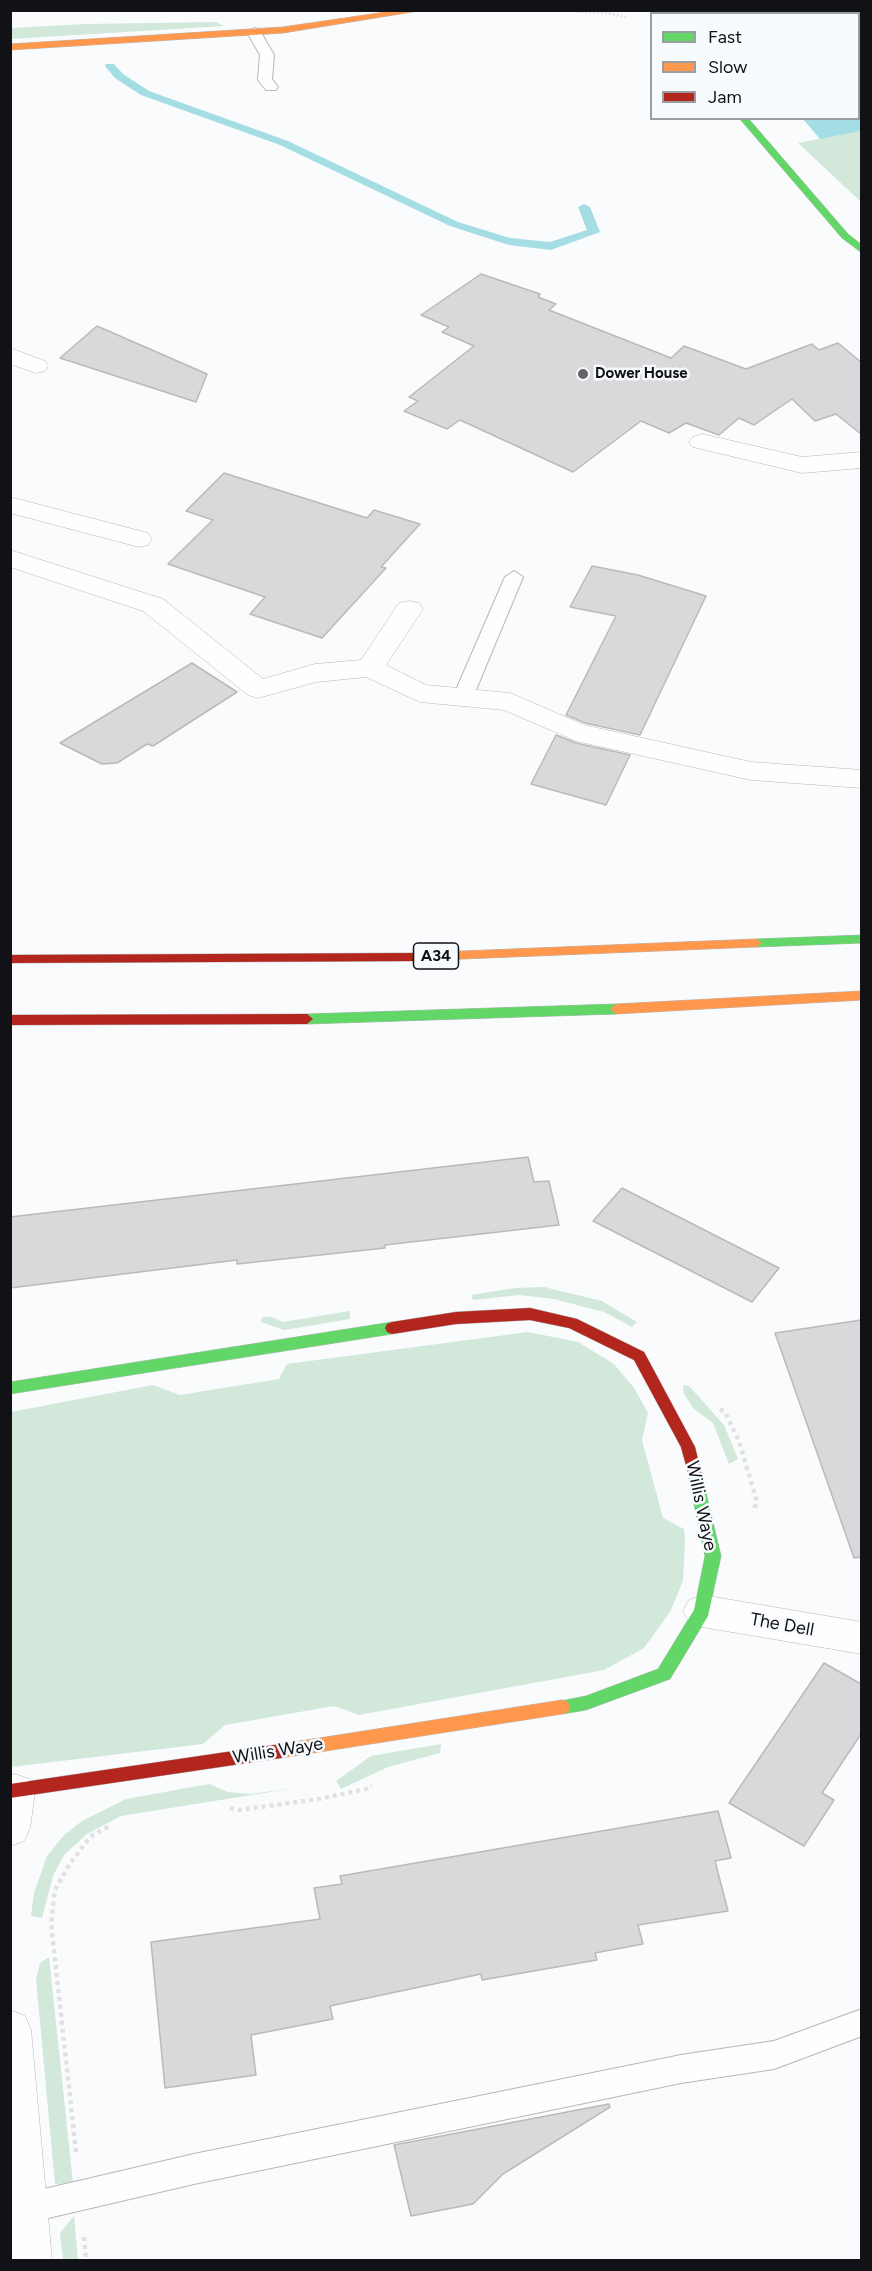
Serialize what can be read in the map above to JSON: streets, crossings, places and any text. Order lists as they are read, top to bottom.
{
  "streets": {
    "main road": ["A34", "Willis Waye"],
    "street": ["The Dell"]
  },
  "crossings": [
    ["Willis Waye", "The Dell"]
  ],
  "places": ["Dower House"],
  "legend": ["Fast", "Slow", "Jam"]
}
